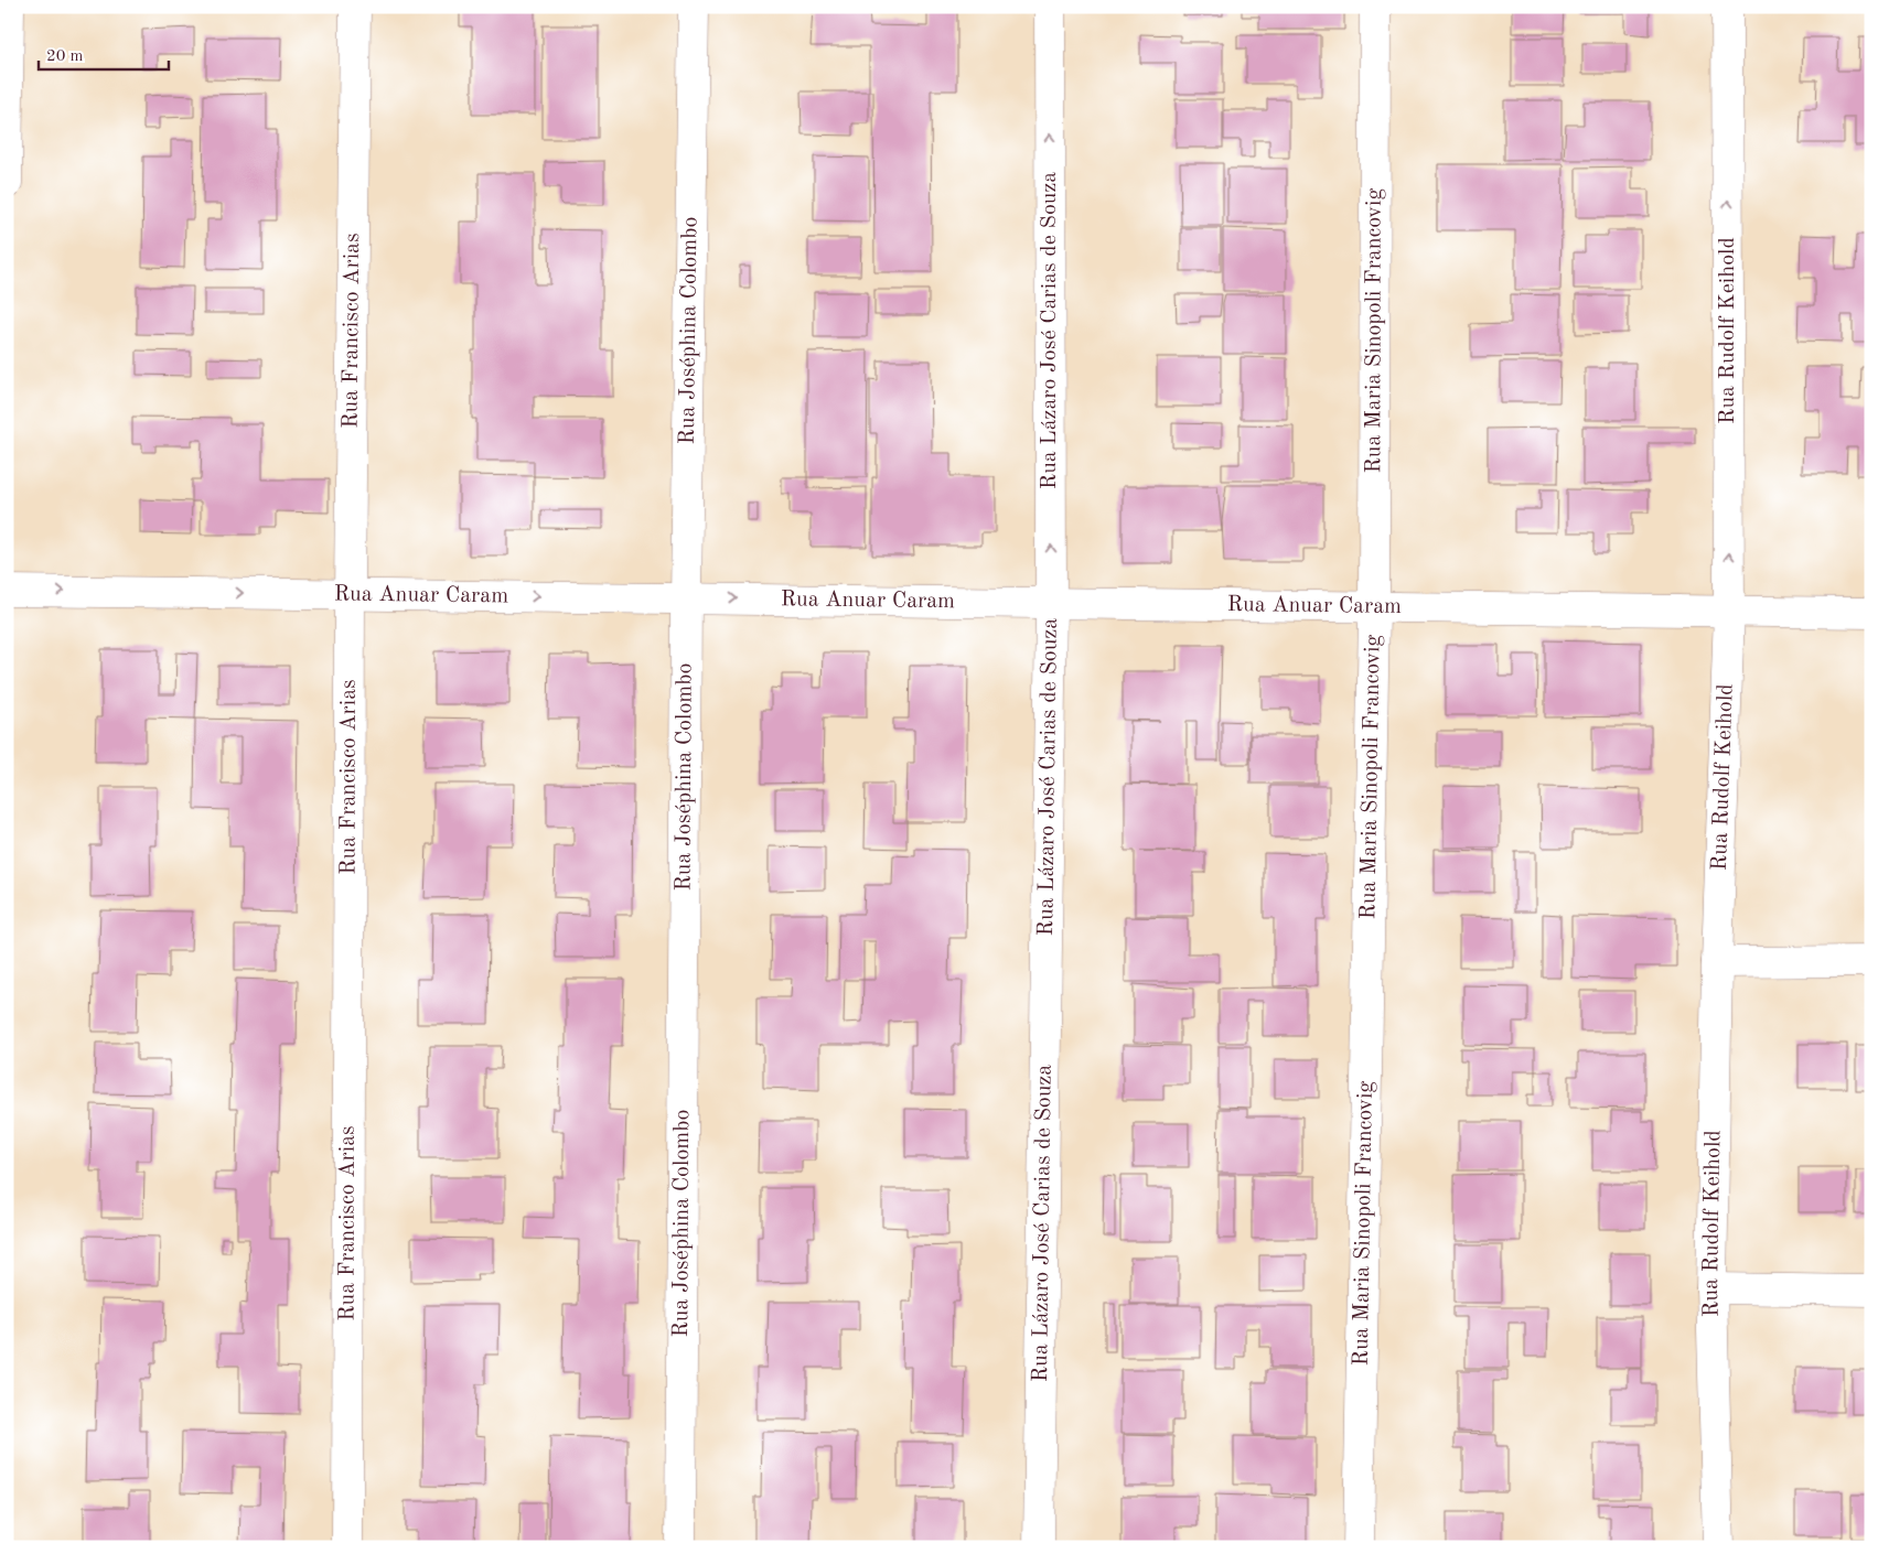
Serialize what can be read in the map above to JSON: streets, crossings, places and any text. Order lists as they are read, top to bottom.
{
  "streets": {
    "street": [
      "Rua Francisco Arias",
      "Rua Joséphina Colombo",
      "Rua Lázaro José Carias de Souza",
      "Rua Maria Sinopoli Francovig",
      "Rua Rudolf Keihold",
      "Rua Anuar Caram"
    ]
  },
  "crossings": [
    ["Rua Francisco Arias", "Rua Anuar Caram"],
    ["Rua Joséphina Colombo", "Rua Anuar Caram"],
    ["Rua Lázaro José Carias de Souza", "Rua Anuar Caram"],
    ["Rua Maria Sinopoli Francovig", "Rua Anuar Caram"],
    ["Rua Rudolf Keihold", "Rua Anuar Caram"]
  ],
  "one_way": ["Rua Lázaro José Carias de Souza", "Rua Rudolf Keihold", "Rua Anuar Caram"],
  "scale_bar": "20 m"
}
